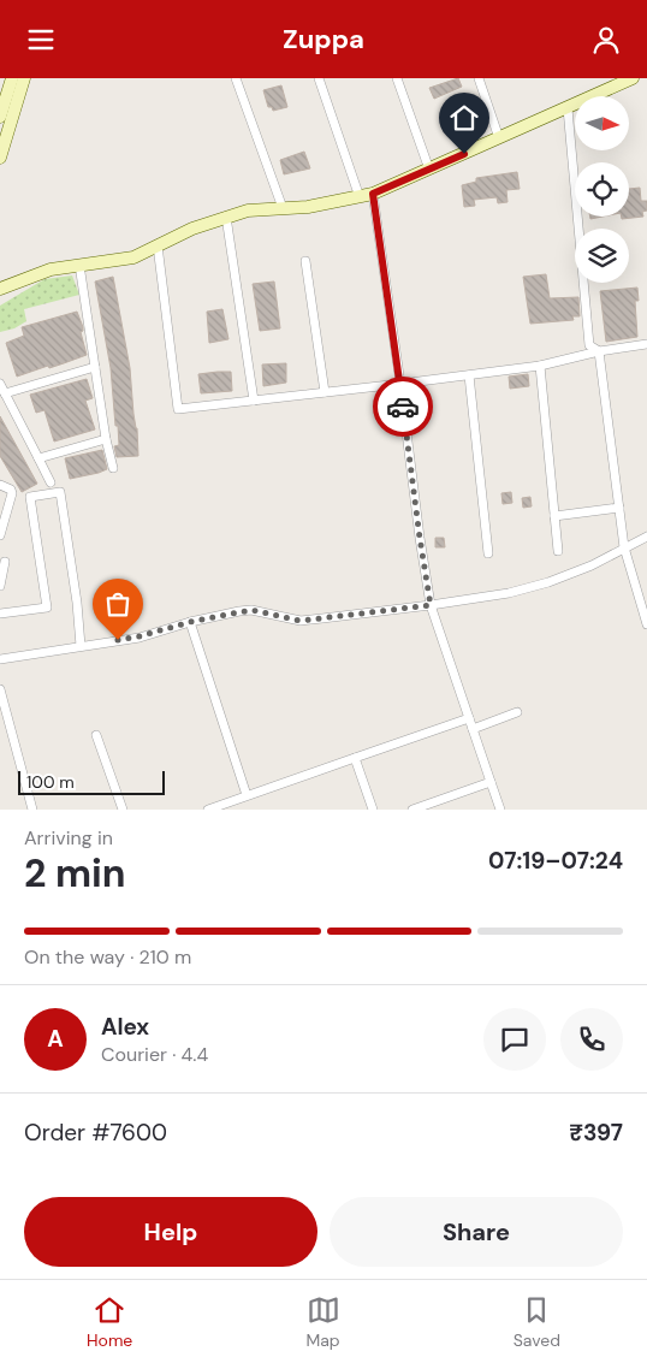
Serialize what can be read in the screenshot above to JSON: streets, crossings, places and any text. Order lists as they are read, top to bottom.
{
  "scale_bar": "100 m",
  "north": "right",
  "page": {
    "header": "Zuppa",
    "scale": "100 m",
    "heading": ["2 min", "Arriving in", "07:19–07:24"],
    "panel": [
      "Alex",
      "Courier · 4.4",
      "Order #7600",
      "₹397"
    ],
    "bar": "On the way · 210 m",
    "round": "A",
    "buttons": ["Help", "Share"],
    "tabs": ["Home", "Map", "Saved"]
  }
}
